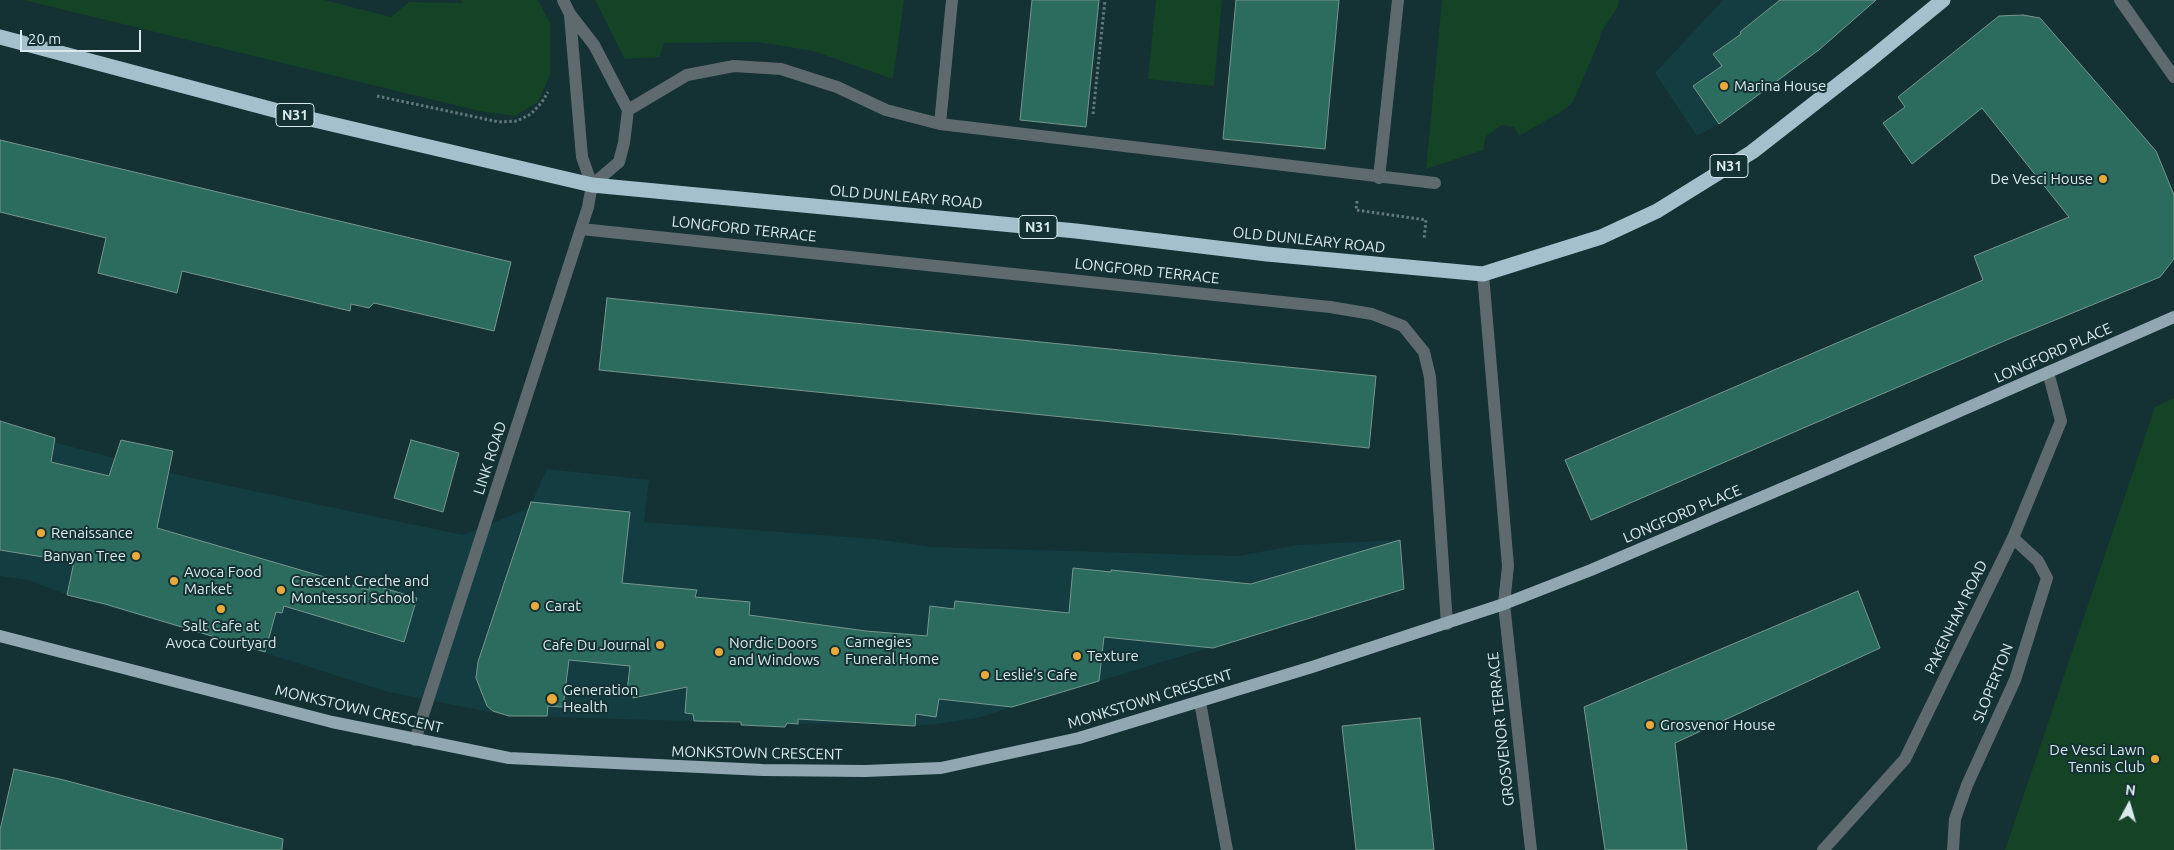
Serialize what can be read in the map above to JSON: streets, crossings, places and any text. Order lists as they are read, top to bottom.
{
  "streets": {
    "highway": ["N31", "OLD DUNLEARY ROAD"],
    "main road": ["LONGFORD PLACE", "MONKSTOWN CRESCENT"],
    "street": [
      "LONGFORD TERRACE",
      "LINK ROAD",
      "PAKENHAM ROAD",
      "SLOPERTON",
      "GROSVENOR TERRACE"
    ]
  },
  "crossings": [
    ["N31", "OLD DUNLEARY ROAD"],
    ["N31", "LINK ROAD"],
    ["OLD DUNLEARY ROAD", "LINK ROAD"],
    ["LONGFORD TERRACE", "LINK ROAD"],
    ["LONGFORD TERRACE", "MONKSTOWN CRESCENT"],
    ["LONGFORD PLACE", "PAKENHAM ROAD"],
    ["LONGFORD PLACE", "MONKSTOWN CRESCENT"],
    ["LONGFORD PLACE", "GROSVENOR TERRACE"],
    ["LINK ROAD", "MONKSTOWN CRESCENT"],
    ["PAKENHAM ROAD", "SLOPERTON"],
    ["MONKSTOWN CRESCENT", "GROSVENOR TERRACE"]
  ],
  "places": [
    "Marina House",
    "De Vesci House",
    "Renaissance",
    "Banyan Tree",
    "Avoca Food Market",
    "Crescent Creche and Montessori School",
    "Carat",
    "Salt Cafe at Avoca Courtyard",
    "Cafe Du Journal",
    "Carnegies Funeral Home",
    "Nordic Doors and Windows",
    "Texture",
    "Leslie's Cafe",
    "Generation Health",
    "Grosvenor House",
    "De Vesci Lawn Tennis Club"
  ],
  "scale_bar": "20 m",
  "north": "top"
}
